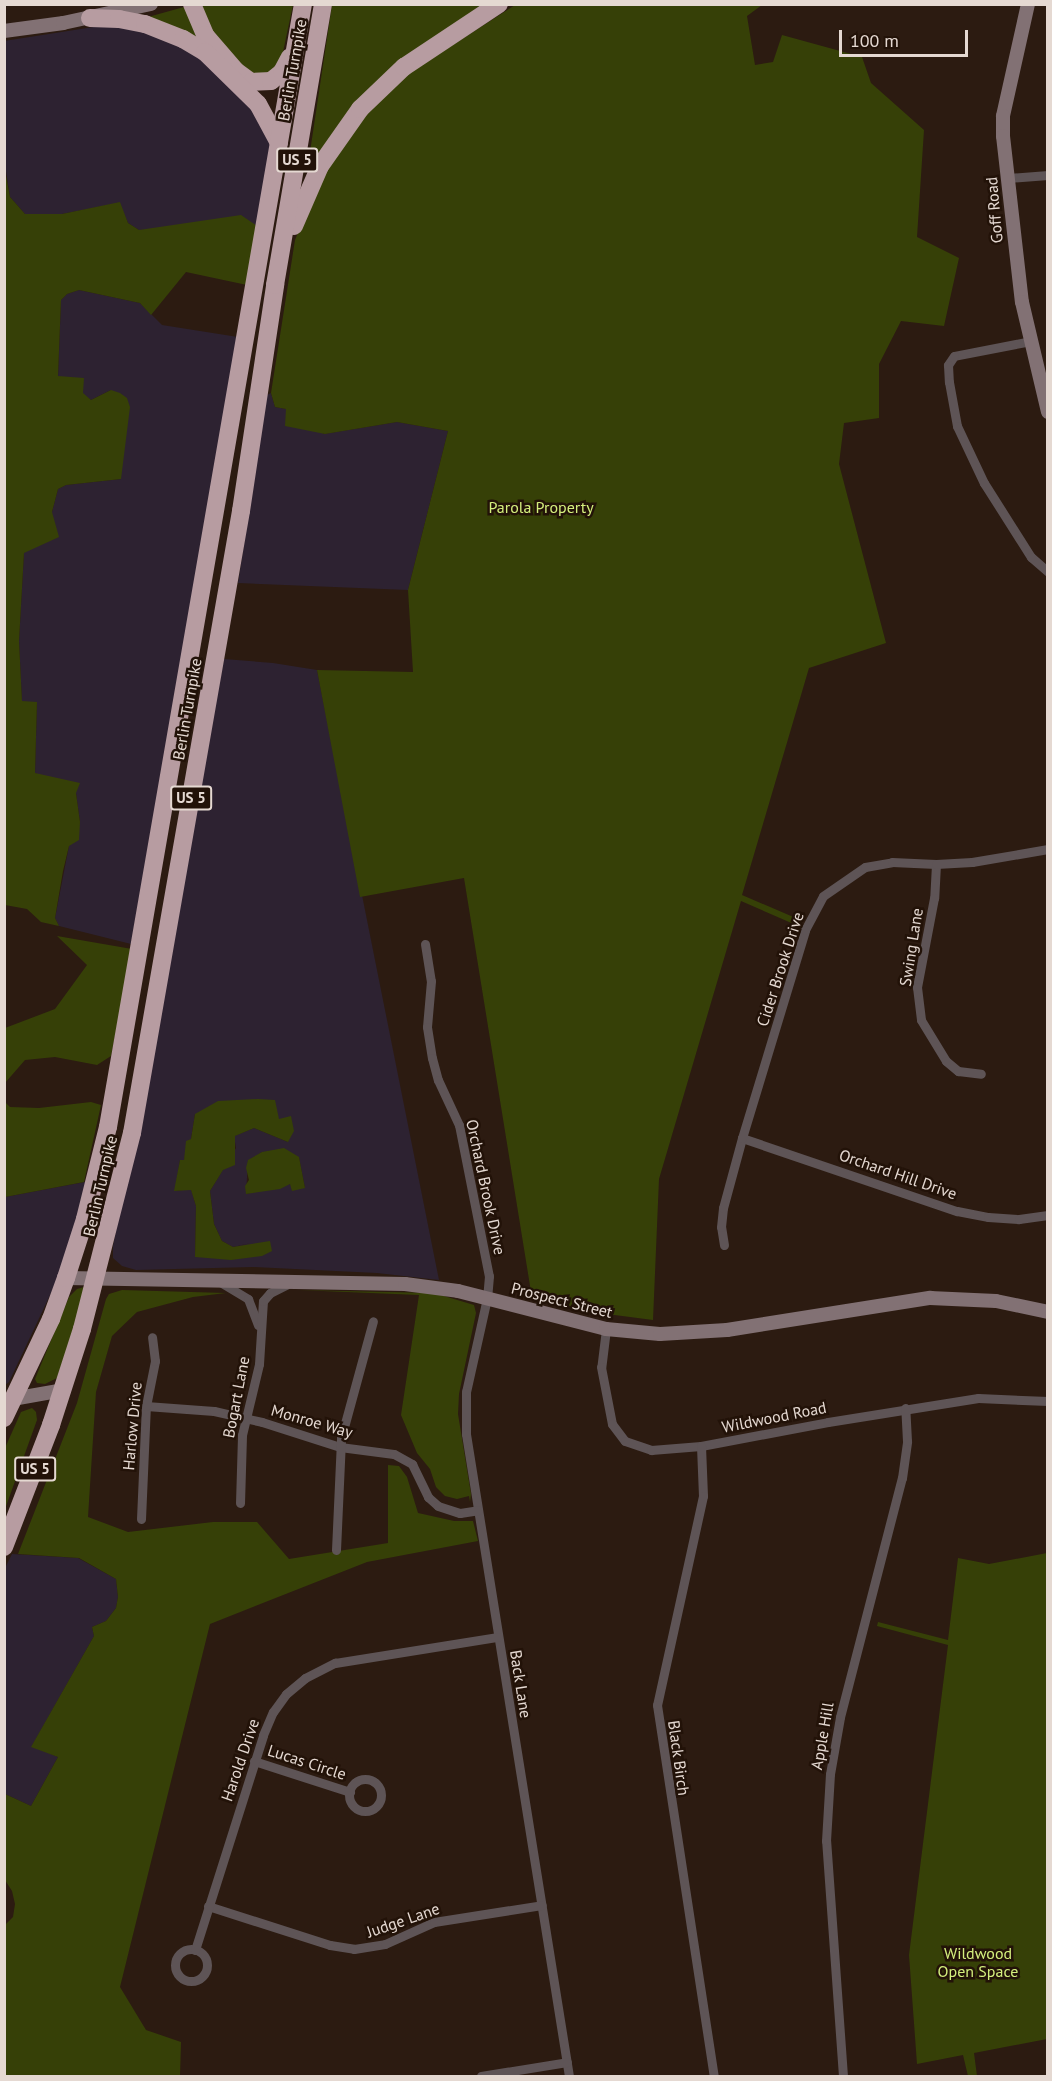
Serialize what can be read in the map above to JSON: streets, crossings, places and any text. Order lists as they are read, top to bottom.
{
  "streets": {
    "highway": ["Berlin Turnpike", "US 5"],
    "main road": ["Goff Road", "Prospect Street"],
    "street": [
      "Swing Lane",
      "Cider Brook Drive",
      "Orchard Hill Drive",
      "Orchard Brook Drive",
      "Bogart Lane",
      "Wildwood Road",
      "Monroe Way",
      "Harlow Drive",
      "Back Lane",
      "Apple Hill",
      "Black Birch",
      "Harold Drive",
      "Lucas Circle",
      "Judge Lane"
    ]
  },
  "crossings": [
    ["Berlin Turnpike", "Prospect Street"],
    ["Swing Lane", "Cider Brook Drive"],
    ["Cider Brook Drive", "Orchard Hill Drive"],
    ["Orchard Brook Drive", "Prospect Street"],
    ["Orchard Brook Drive", "Back Lane"],
    ["Prospect Street", "Bogart Lane"],
    ["Prospect Street", "Wildwood Road"],
    ["Prospect Street", "Back Lane"],
    ["Bogart Lane", "Monroe Way"],
    ["Wildwood Road", "Apple Hill"],
    ["Wildwood Road", "Black Birch"],
    ["Monroe Way", "Harlow Drive"],
    ["Monroe Way", "Back Lane"],
    ["Back Lane", "Harold Drive"],
    ["Back Lane", "Judge Lane"],
    ["Harold Drive", "Lucas Circle"],
    ["Harold Drive", "Judge Lane"]
  ],
  "parks": ["Parola Property", "Wildwood Open Space"],
  "scale_bar": "100 m"
}
